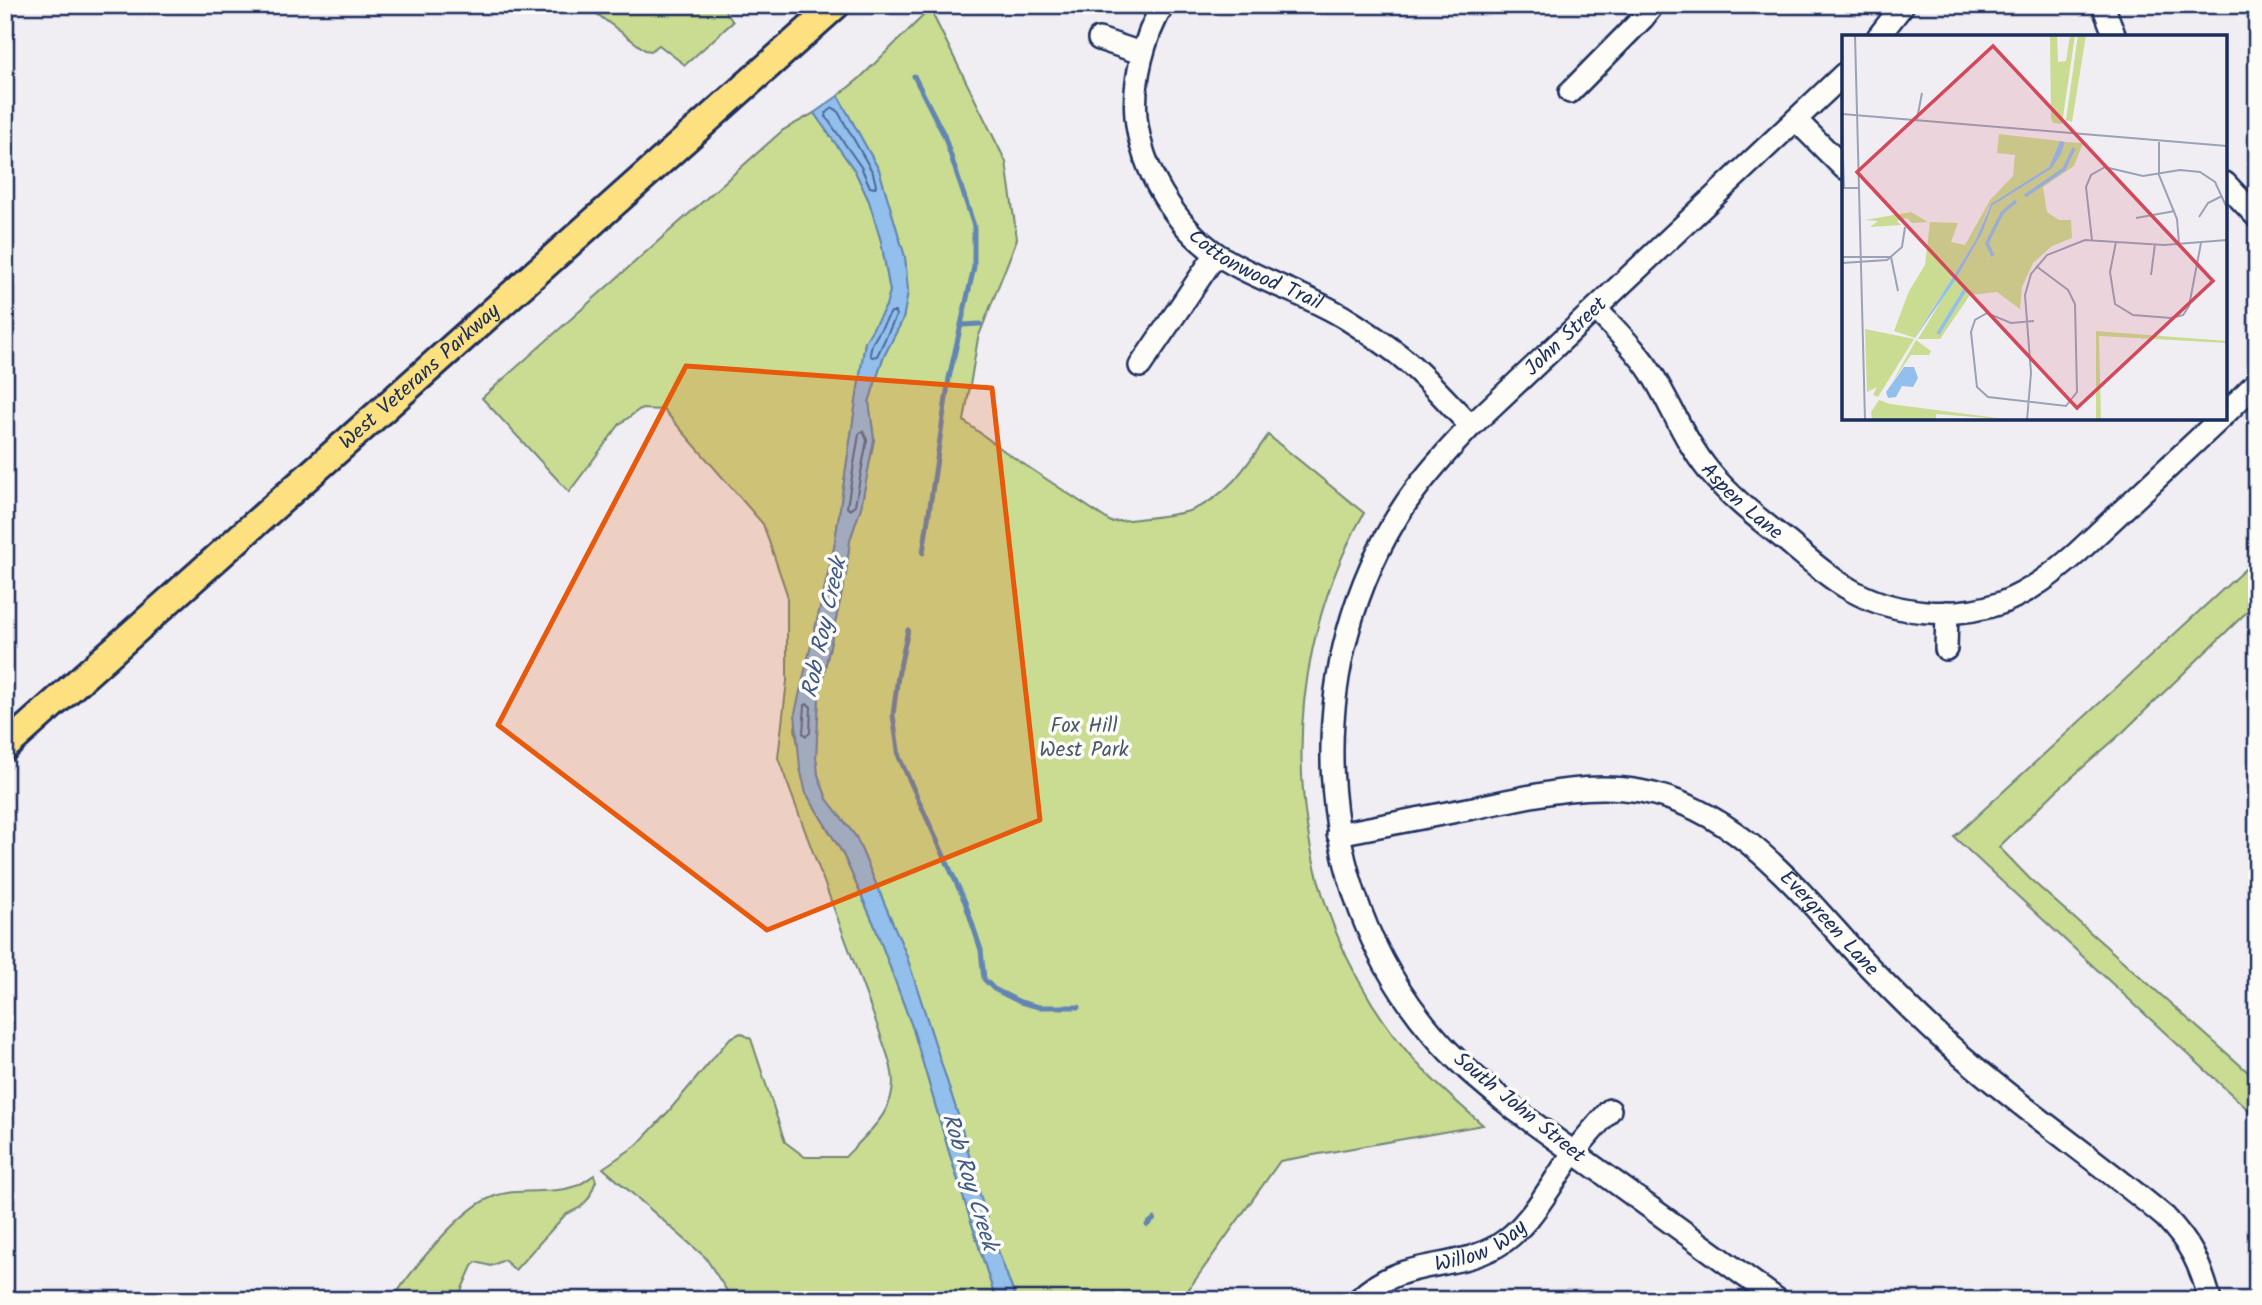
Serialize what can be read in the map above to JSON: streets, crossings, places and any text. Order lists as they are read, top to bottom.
{
  "streets": {
    "main road": ["West Veterans Parkway"],
    "street": [
      "Cottonwood Trail",
      "John Street",
      "Aspen Lane",
      "Evergreen Lane",
      "South John Street",
      "Willow Way"
    ]
  },
  "crossings": [
    ["Cottonwood Trail", "John Street"],
    ["John Street", "Aspen Lane"],
    ["John Street", "South John Street"],
    ["Evergreen Lane", "South John Street"],
    ["South John Street", "Willow Way"]
  ],
  "water": ["Rob Roy Creek"],
  "parks": ["Fox Hill West Park"]
}
